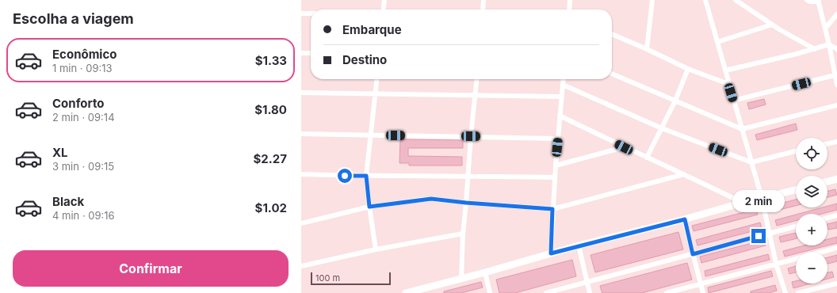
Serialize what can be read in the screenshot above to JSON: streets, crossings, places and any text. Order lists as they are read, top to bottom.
{
  "scale_bar": "100 m",
  "page": {
    "heading": "Escolha a viagem",
    "banner": ["Embarque", "Destino"],
    "list": [
      {
        "name": "Econômico",
        "note": "1 min · 09:13",
        "value": "$1.33"
      },
      {
        "name": "Conforto",
        "note": "2 min · 09:14",
        "value": "$1.80"
      },
      {
        "name": "XL",
        "note": "3 min · 09:15",
        "value": "$2.27"
      },
      {
        "name": "Black",
        "note": "4 min · 09:16",
        "value": "$1.02"
      }
    ],
    "map_buttons": ["+", "−"],
    "bubble": "2 min",
    "buttons": "Confirmar",
    "scale": "100 m"
  }
}
